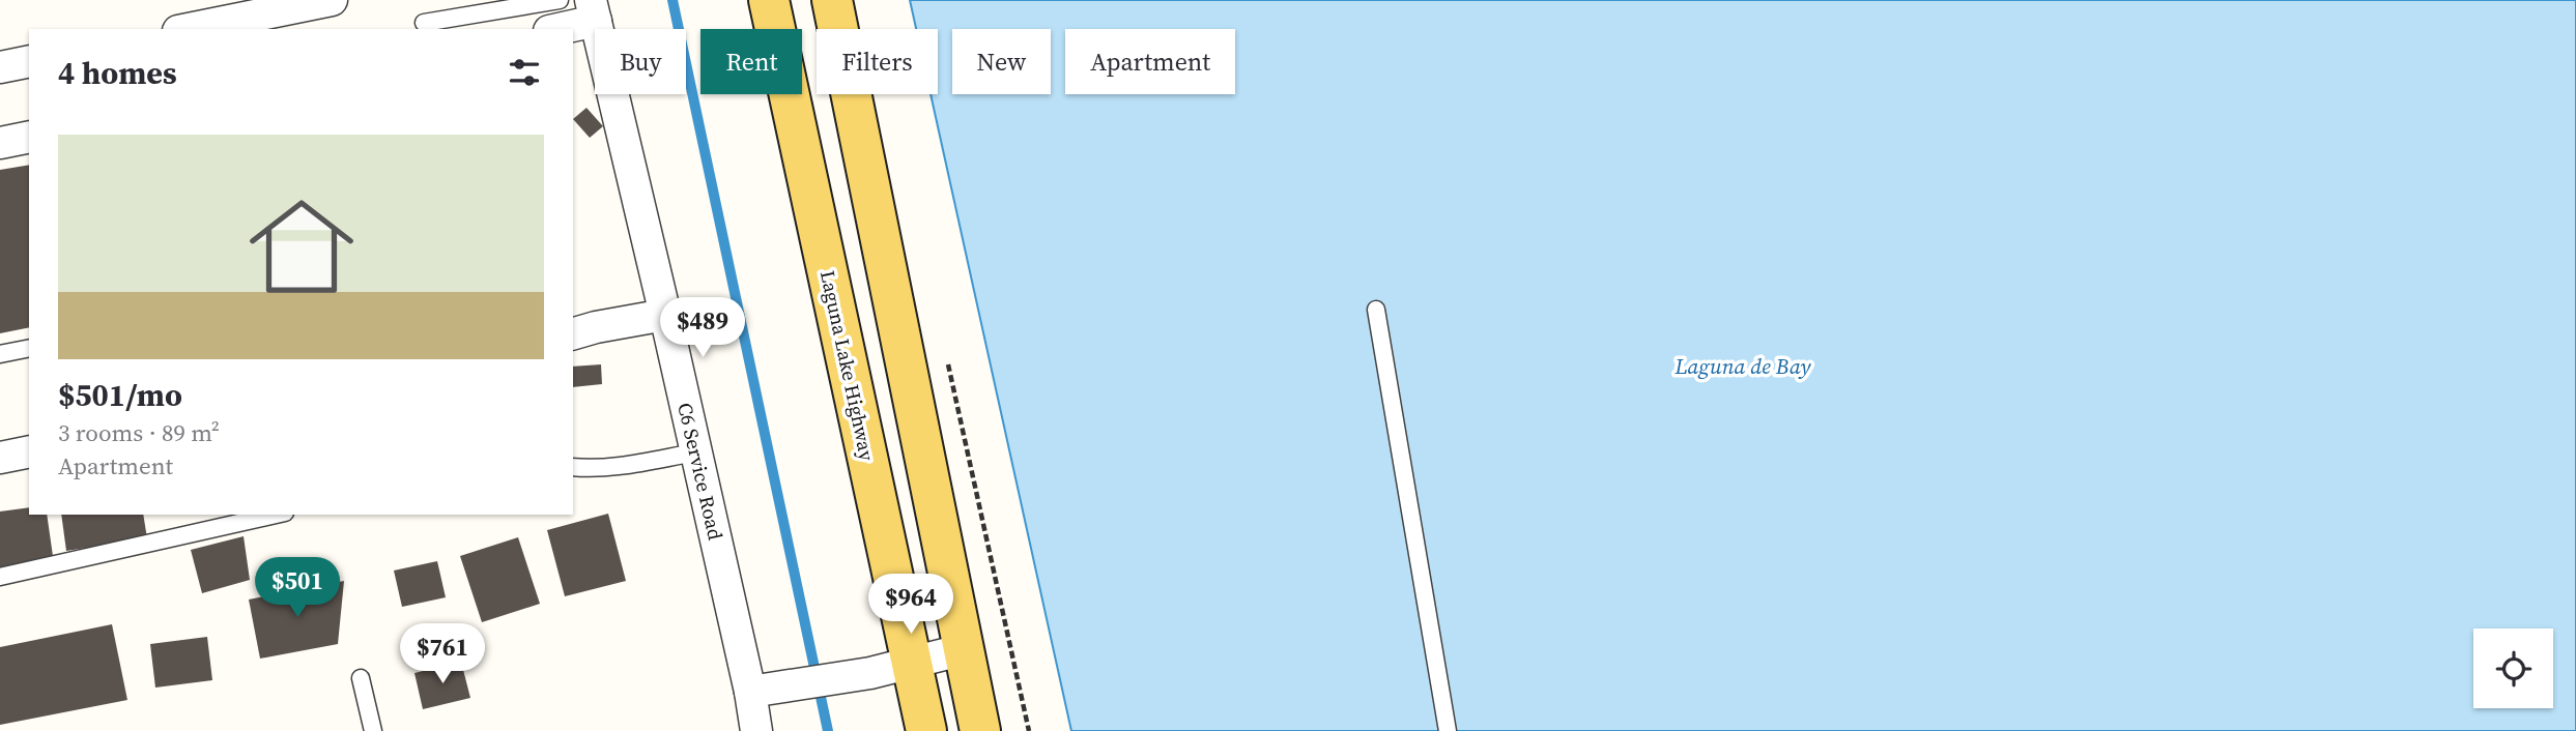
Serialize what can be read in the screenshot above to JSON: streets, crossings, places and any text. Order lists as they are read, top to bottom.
{
  "streets": {
    "main road": ["Laguna Lake Highway"],
    "street": ["C6 Service Road"]
  },
  "water": ["Laguna de Bay"],
  "page": {
    "chip": [
      "Buy",
      "Rent",
      "Filters",
      "New",
      "Apartment"
    ],
    "heading": "4 homes",
    "list": [
      {
        "name": "$501/mo",
        "note": "3 rooms · 89 m² · Apartment"
      }
    ],
    "price": [
      "$489",
      "$501",
      "$964",
      "$761"
    ]
  }
}
